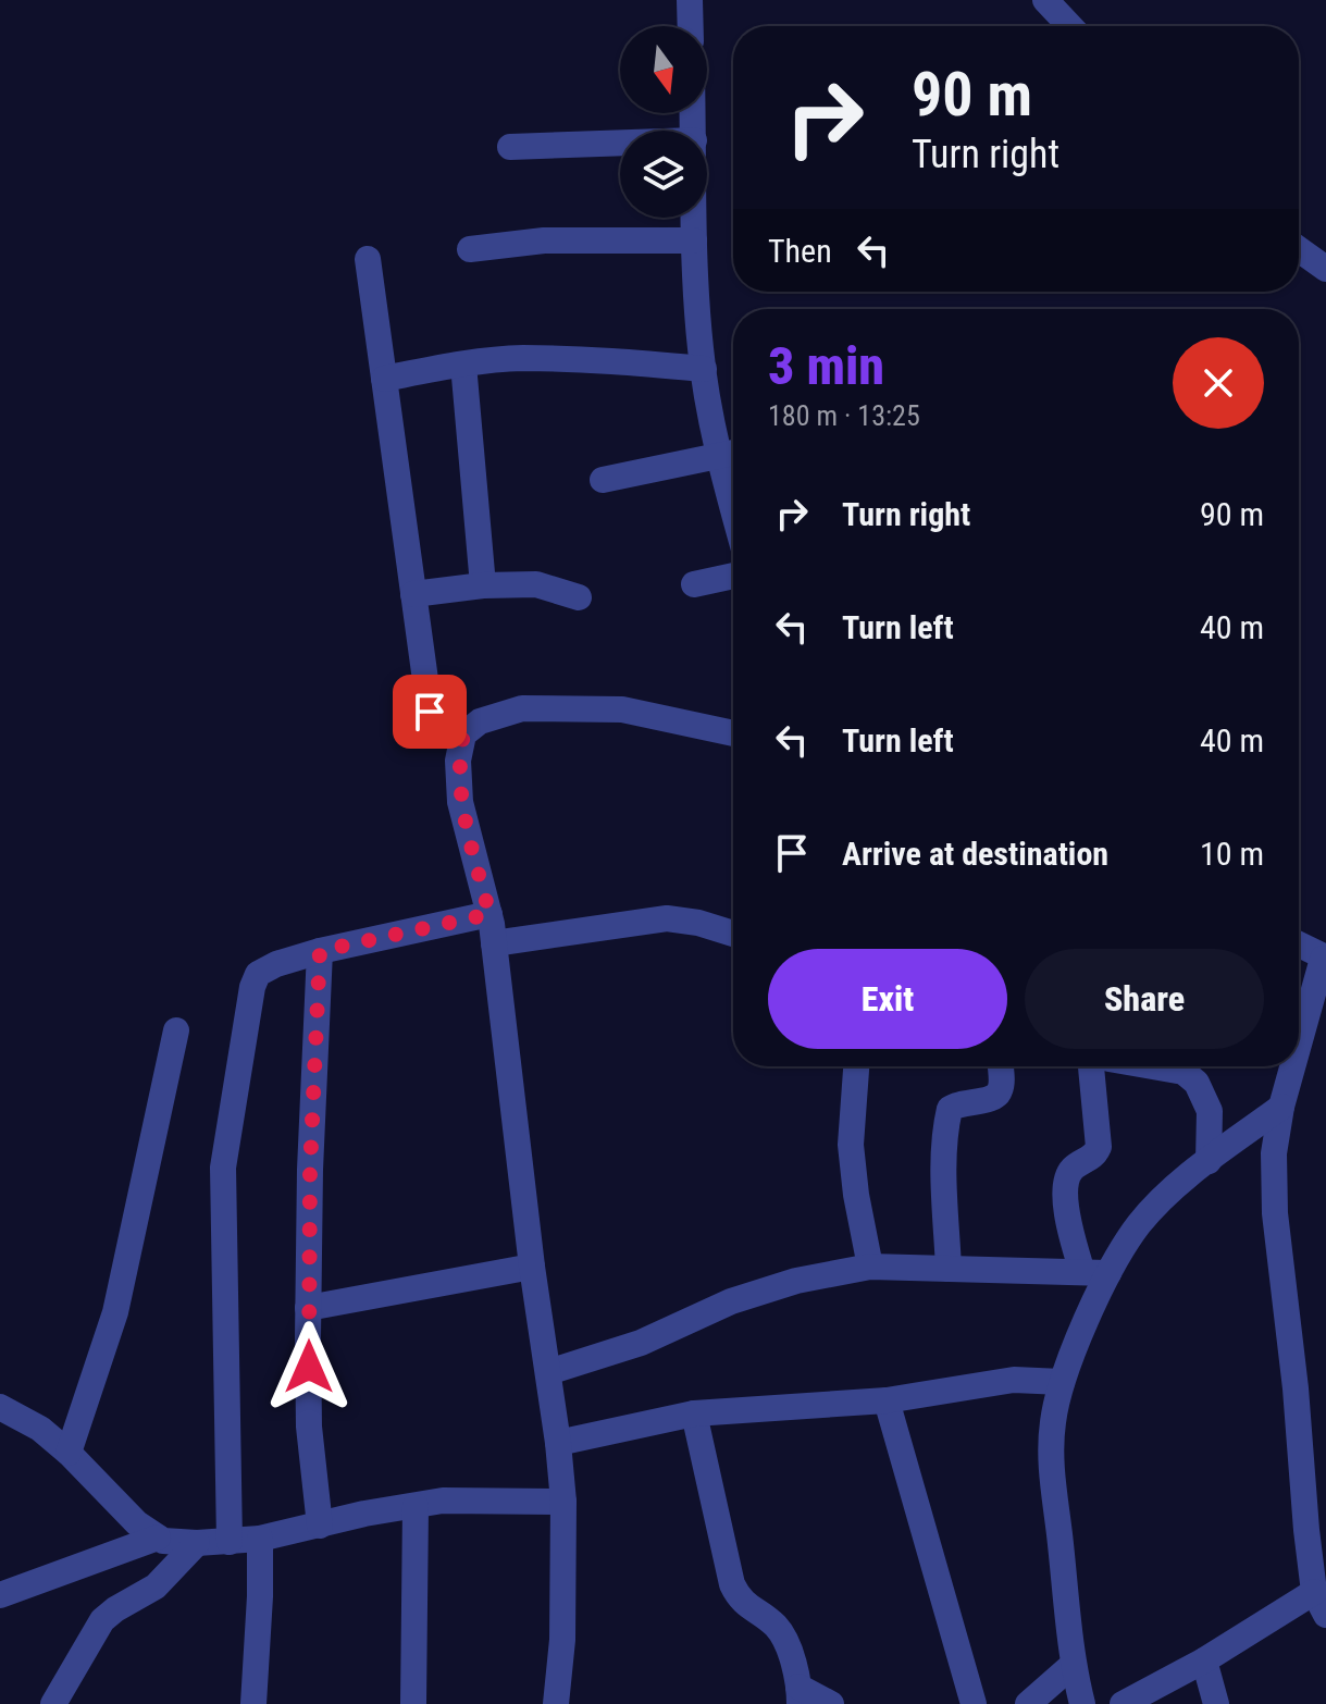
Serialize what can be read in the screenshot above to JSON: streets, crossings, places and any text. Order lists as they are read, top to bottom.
{
  "north": "bottom",
  "page": {
    "turn": ["90 m", "Turn right"],
    "then": "Then",
    "heading": ["3 min", "180 m · 13:25"],
    "list": [
      {
        "name": "Turn right",
        "value": "90 m"
      },
      {
        "name": "Turn left",
        "value": "40 m"
      },
      {
        "name": "Turn left",
        "value": "40 m"
      },
      {
        "name": "Arrive at destination",
        "value": "10 m"
      }
    ],
    "buttons": ["Exit", "Share"]
  }
}
